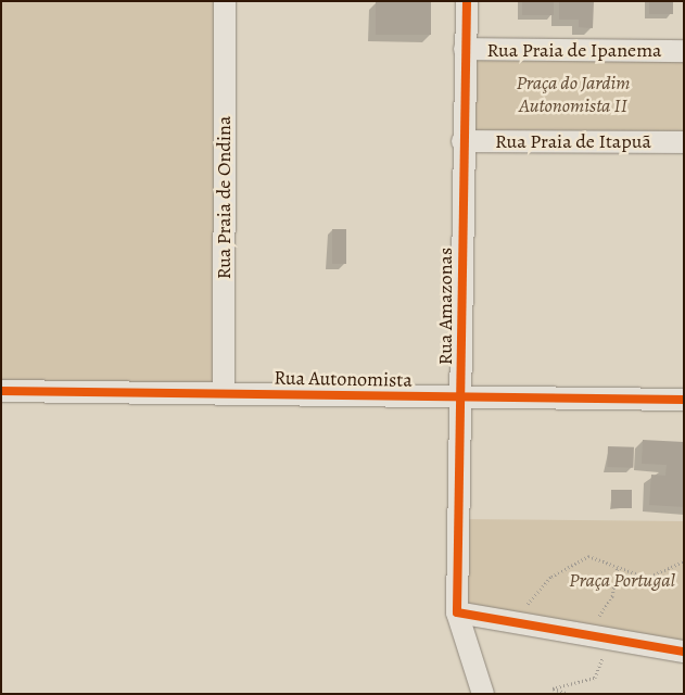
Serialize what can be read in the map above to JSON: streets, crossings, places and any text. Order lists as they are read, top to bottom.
{
  "streets": {
    "street": [
      "Rua Praia de Ipanema",
      "Rua Praia de Itapuã",
      "Rua Praia de Ondina",
      "Rua Amazonas",
      "Rua Autonomista"
    ]
  },
  "crossings": [
    ["Rua Praia de Ipanema", "Rua Amazonas"],
    ["Rua Praia de Itapuã", "Rua Amazonas"],
    ["Rua Praia de Ondina", "Rua Autonomista"],
    ["Rua Amazonas", "Rua Autonomista"]
  ],
  "parks": ["Praça do Jardim Autonomista II", "Praça Portugal"]
}
